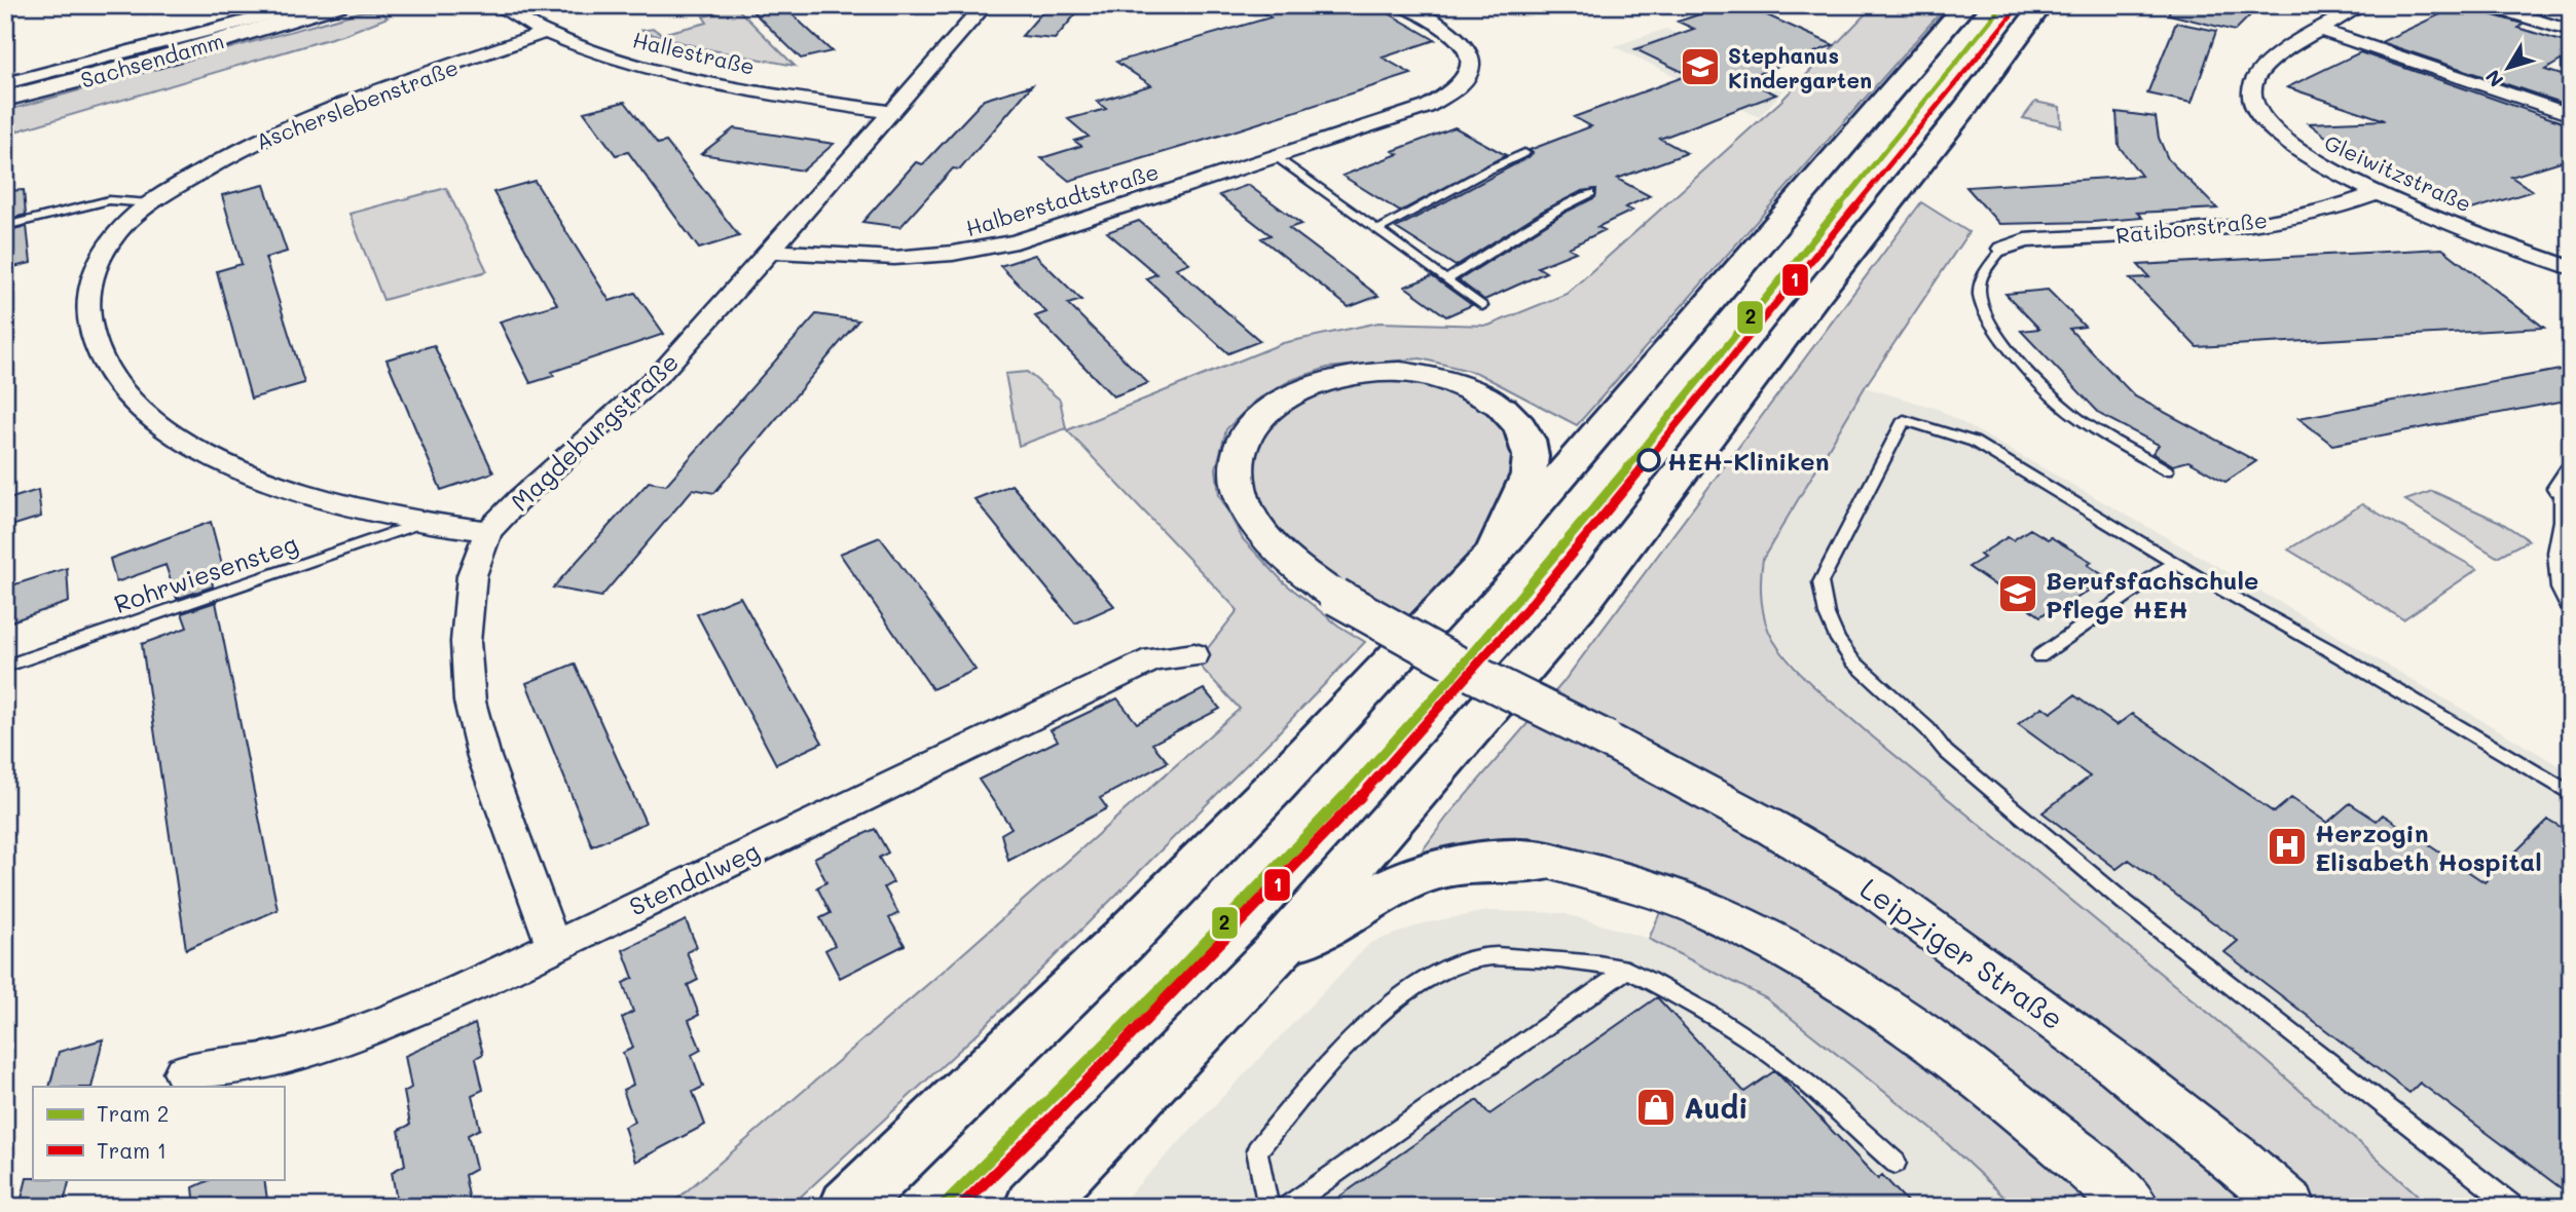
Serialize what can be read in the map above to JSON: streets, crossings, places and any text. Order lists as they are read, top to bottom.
{
  "streets": {
    "street": [
      "Hallestraße",
      "Sachsendamm",
      "Ascherslebenstraße",
      "Gleiwitzstraße",
      "Halberstadtstraße",
      "Ratiborstraße",
      "Magdeburgstraße",
      "Stendalweg",
      "Leipziger Straße"
    ],
    "lane": ["Rohrwiesensteg"]
  },
  "crossings": [
    ["Hallestraße", "Ascherslebenstraße"],
    ["Hallestraße", "Magdeburgstraße"],
    ["Ascherslebenstraße", "Magdeburgstraße"],
    ["Ascherslebenstraße", "Rohrwiesensteg"],
    ["Gleiwitzstraße", "Ratiborstraße"],
    ["Halberstadtstraße", "Magdeburgstraße"],
    ["Magdeburgstraße", "Stendalweg"]
  ],
  "places": {
    "school or university": ["Stephanus Kindergarten", "Berufsfachschule Pflege HEH"],
    "other": ["HEH-Kliniken"],
    "hospital": ["Herzogin Elisabeth Hospital"],
    "shop": ["Audi"]
  },
  "lines": ["tram line 2", "tram line 1"],
  "legend": ["Tram 2", "Tram 1"],
  "north": "bottom left"
}
